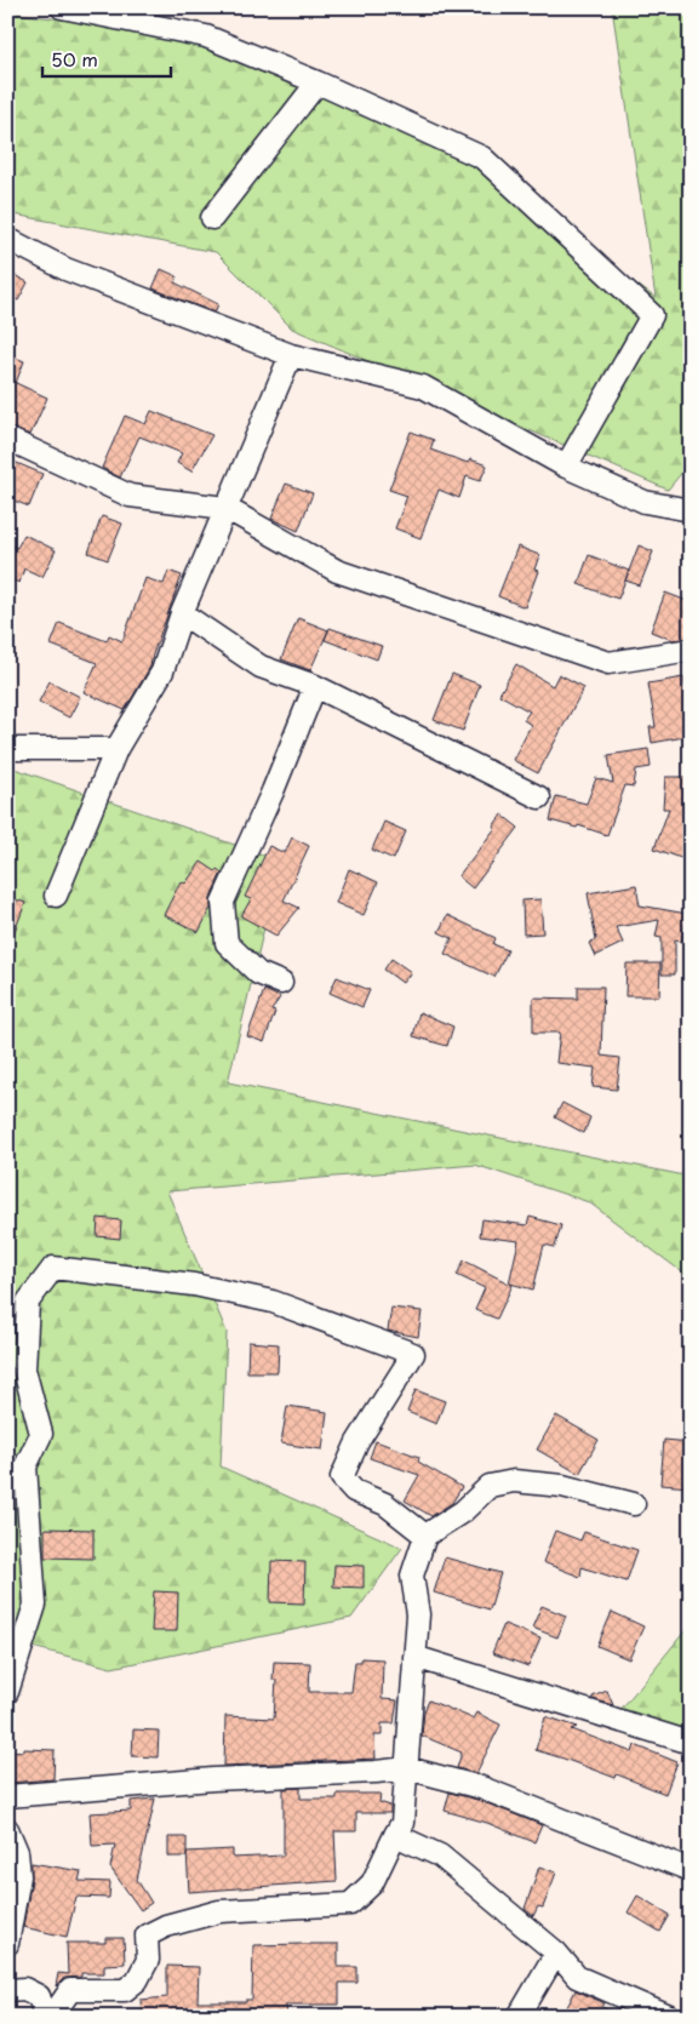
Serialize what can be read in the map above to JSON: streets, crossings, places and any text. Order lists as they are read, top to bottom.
{
  "scale_bar": "50 m"
}
